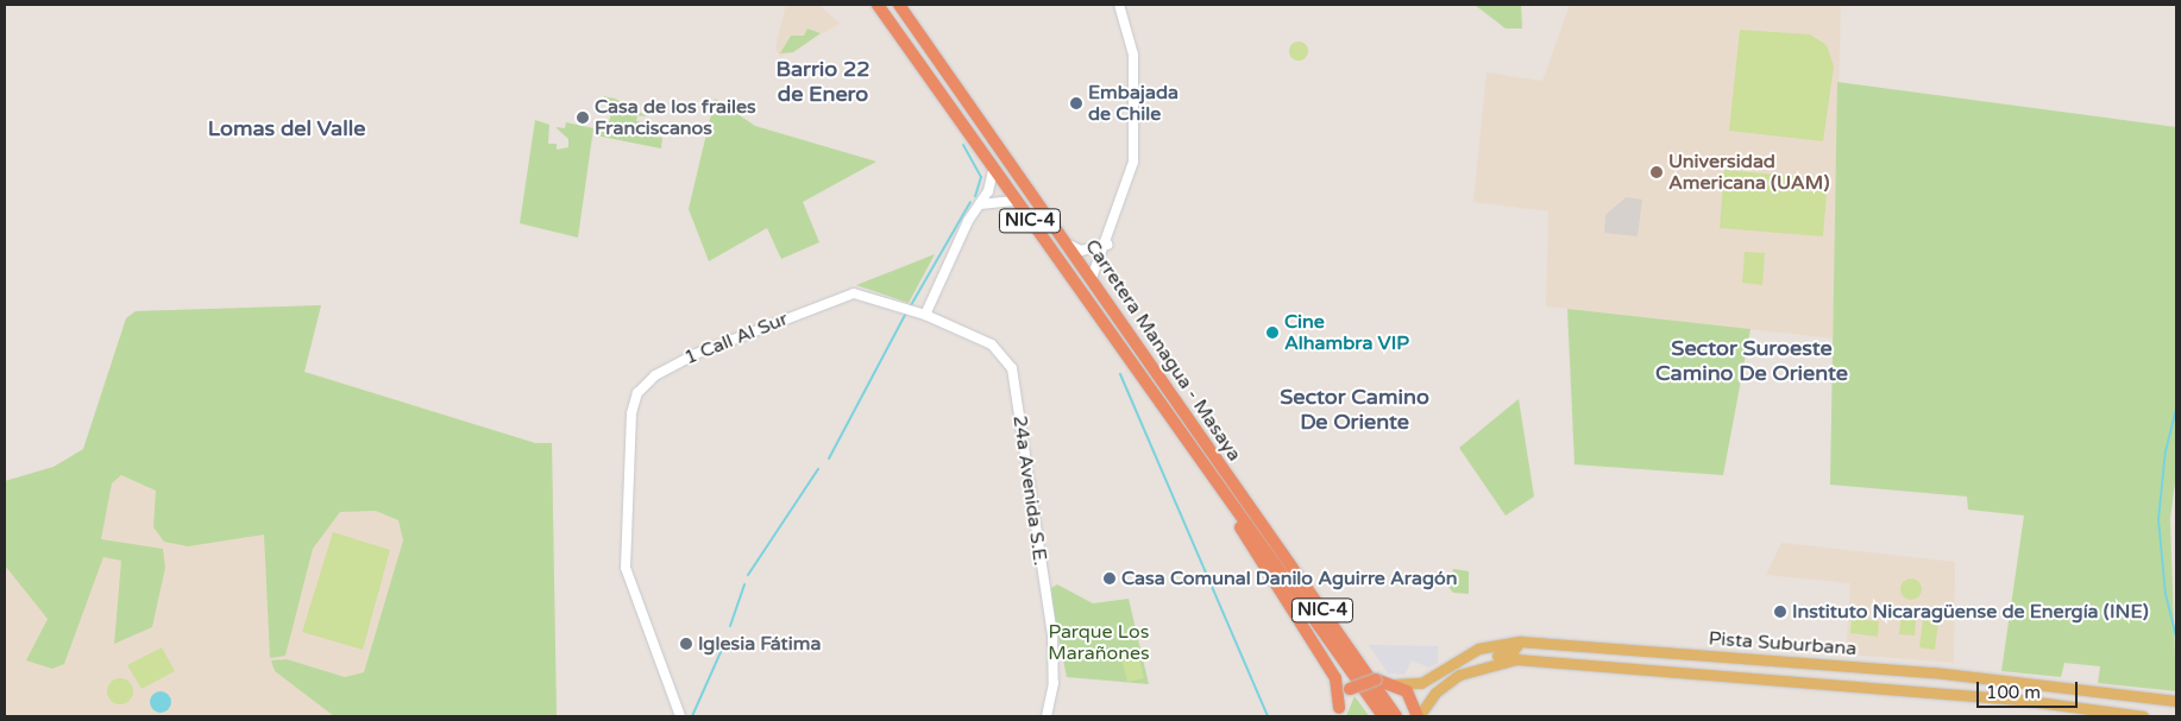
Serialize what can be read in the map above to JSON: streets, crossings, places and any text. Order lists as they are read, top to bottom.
{
  "streets": {
    "highway": ["NIC-4", "Carretera Managua - Masaya"],
    "main road": ["Pista Suburbana"],
    "street": ["1 Call Al Sur", "24a Avenida S.E."]
  },
  "crossings": [
    ["1 Call Al Sur", "24a Avenida S.E."]
  ],
  "districts": [
    "Barrio 22 de Enero",
    "Lomas del Valle",
    "Sector Suroeste Camino De Oriente",
    "Sector Camino De Oriente"
  ],
  "parks": ["Parque Los Marañones"],
  "places": [
    "Embajada de Chile",
    "Casa de los frailes Franciscanos",
    "Universidad Americana (UAM)",
    "Cine Alhambra VIP",
    "Casa Comunal Danilo Aguirre Aragón",
    "Instituto Nicaragüense de Energía (INE)",
    "Iglesia Fátima"
  ],
  "scale_bar": "100 m"
}
